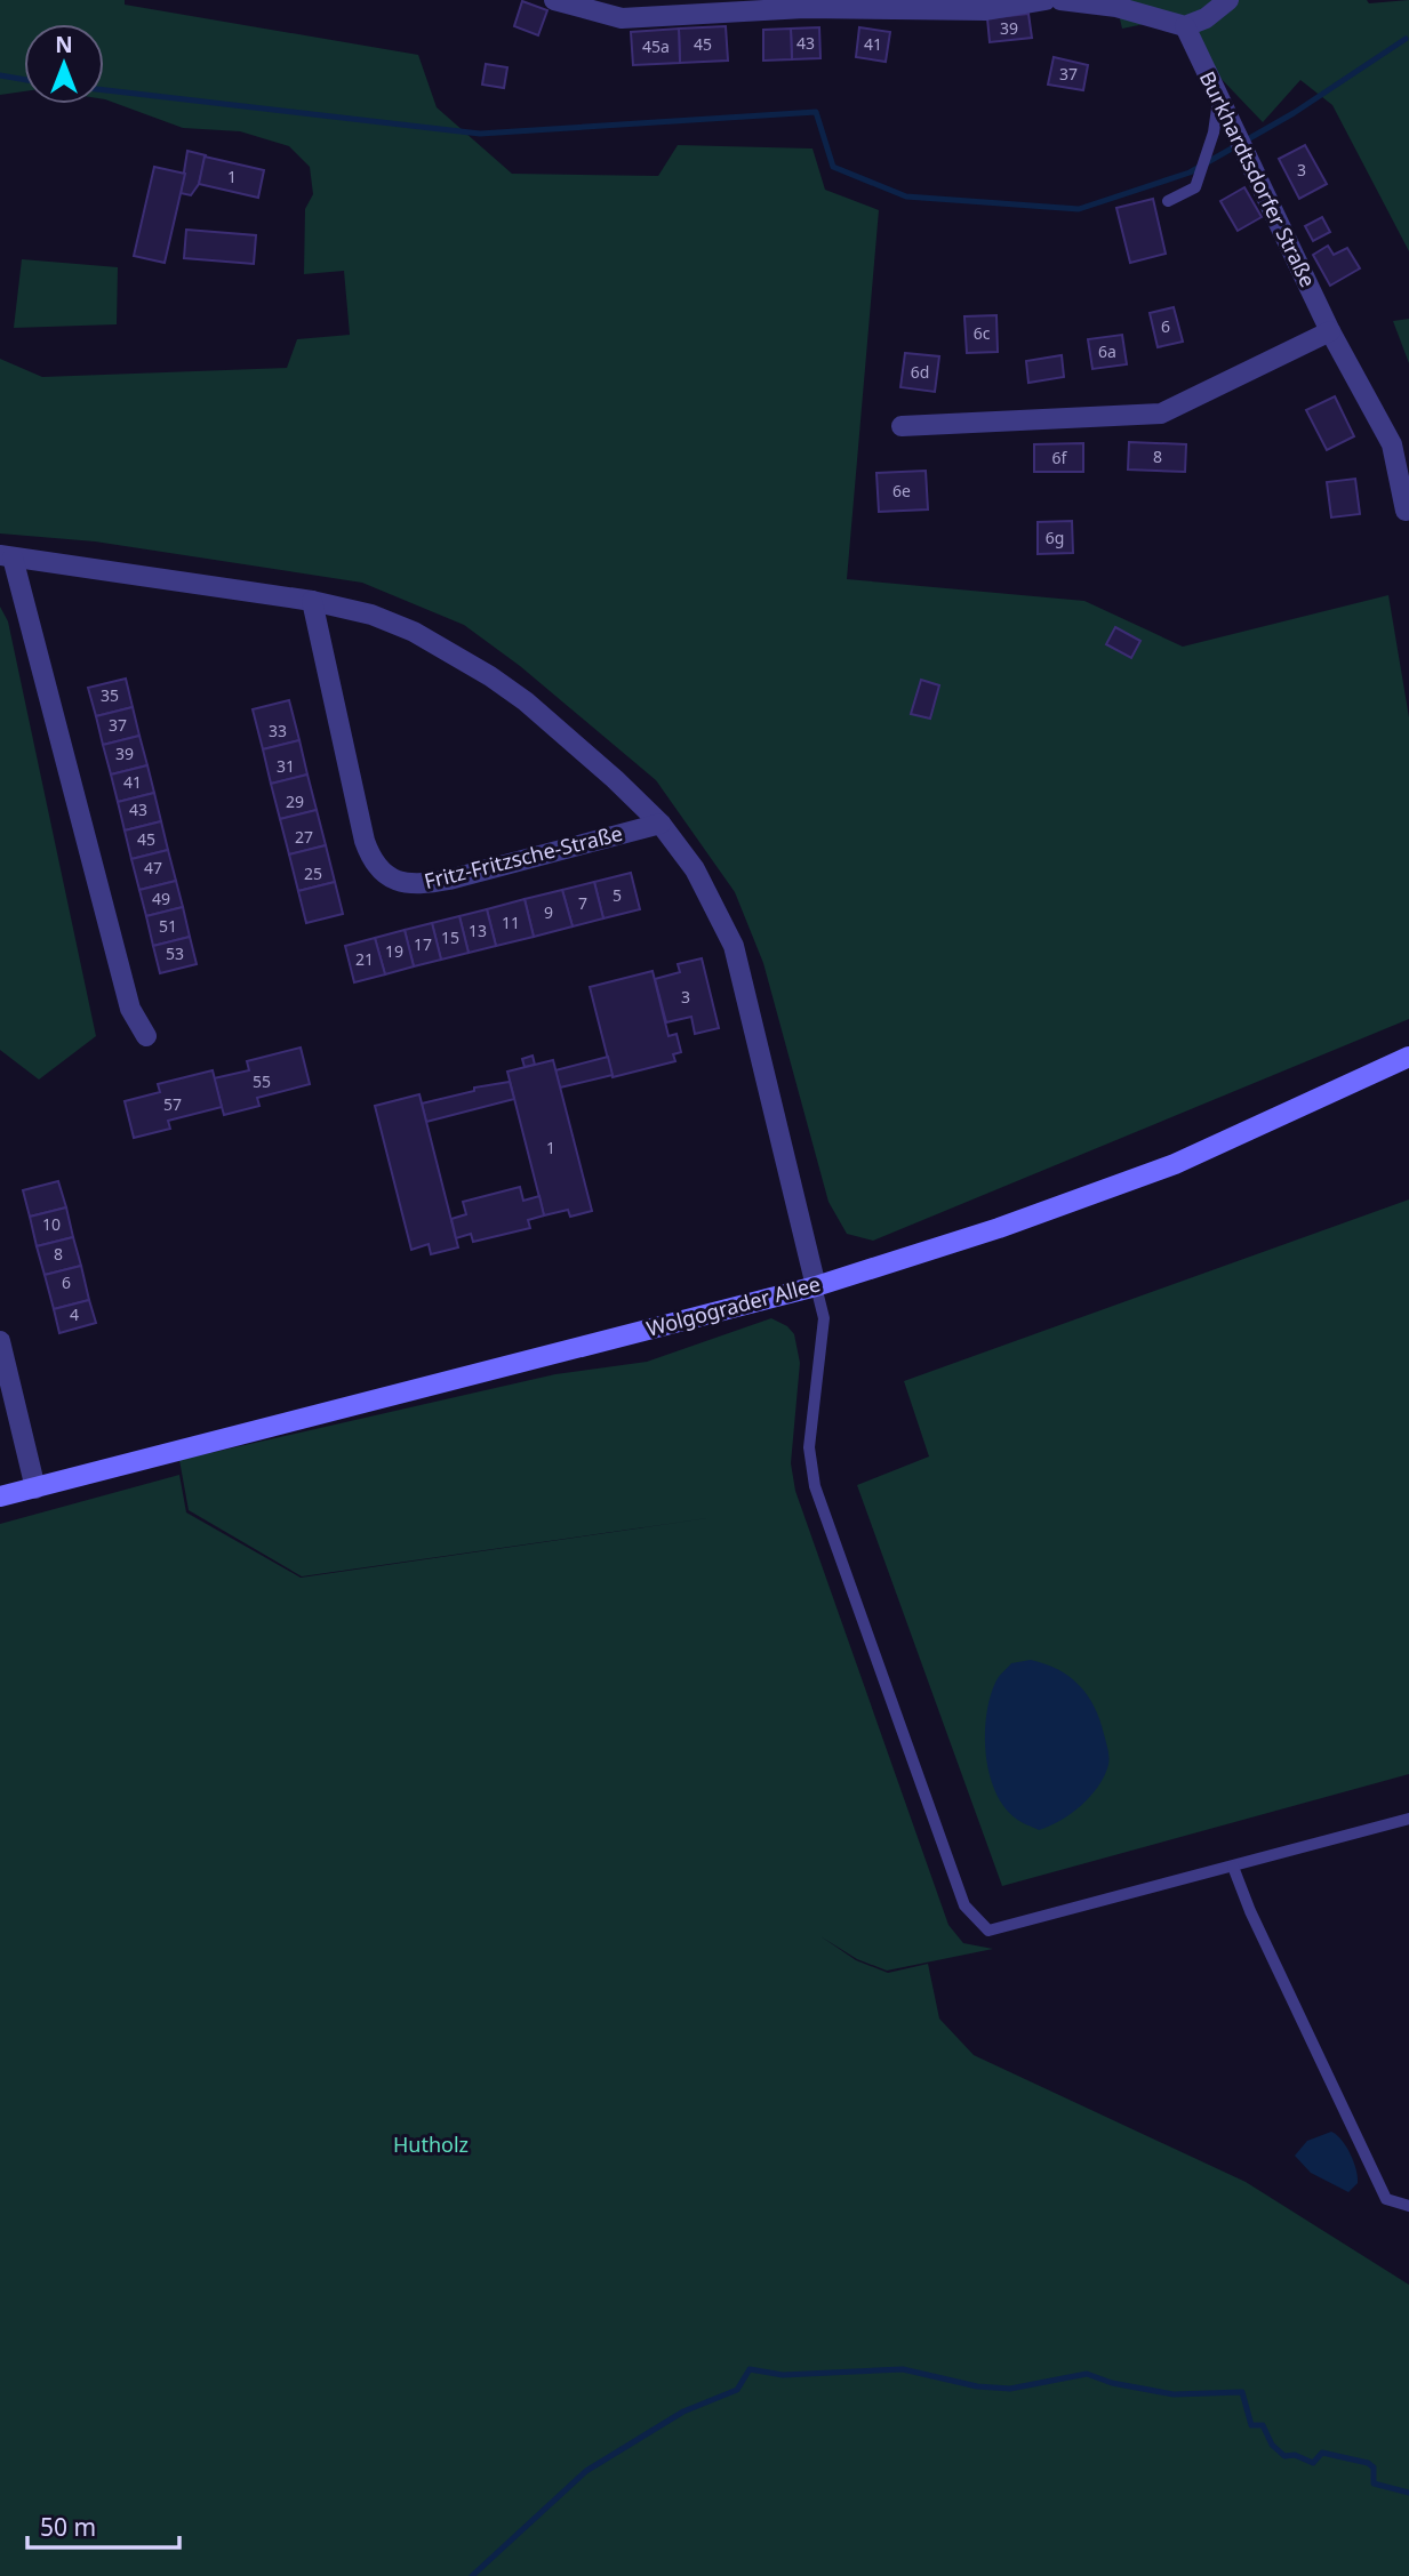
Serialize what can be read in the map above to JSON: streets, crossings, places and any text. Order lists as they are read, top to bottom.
{
  "streets": {
    "main road": ["Wolgograder Allee"],
    "street": ["Burkhardtsdorfer Straße", "Fritz-Fritzsche-Straße"]
  },
  "crossings": [
    ["Fritz-Fritzsche-Straße", "Wolgograder Allee"]
  ],
  "parks": ["Hutholz"],
  "house_numbers": [
    "39",
    "43",
    "45",
    "41",
    "45a",
    "37",
    "3",
    "1",
    "6",
    "6c",
    "6a",
    "6d",
    "8",
    "6f",
    "6e",
    "6g",
    "35",
    "37",
    "33",
    "39",
    "31",
    "41",
    "29",
    "43",
    "27",
    "45",
    "47",
    "25",
    "5",
    "49",
    "7",
    "9",
    "11",
    "51",
    "13",
    "15",
    "17",
    "19",
    "53",
    "21",
    "3",
    "55",
    "57",
    "1",
    "10",
    "8",
    "6",
    "4"
  ],
  "scale_bar": "50 m",
  "north": "top"
}
